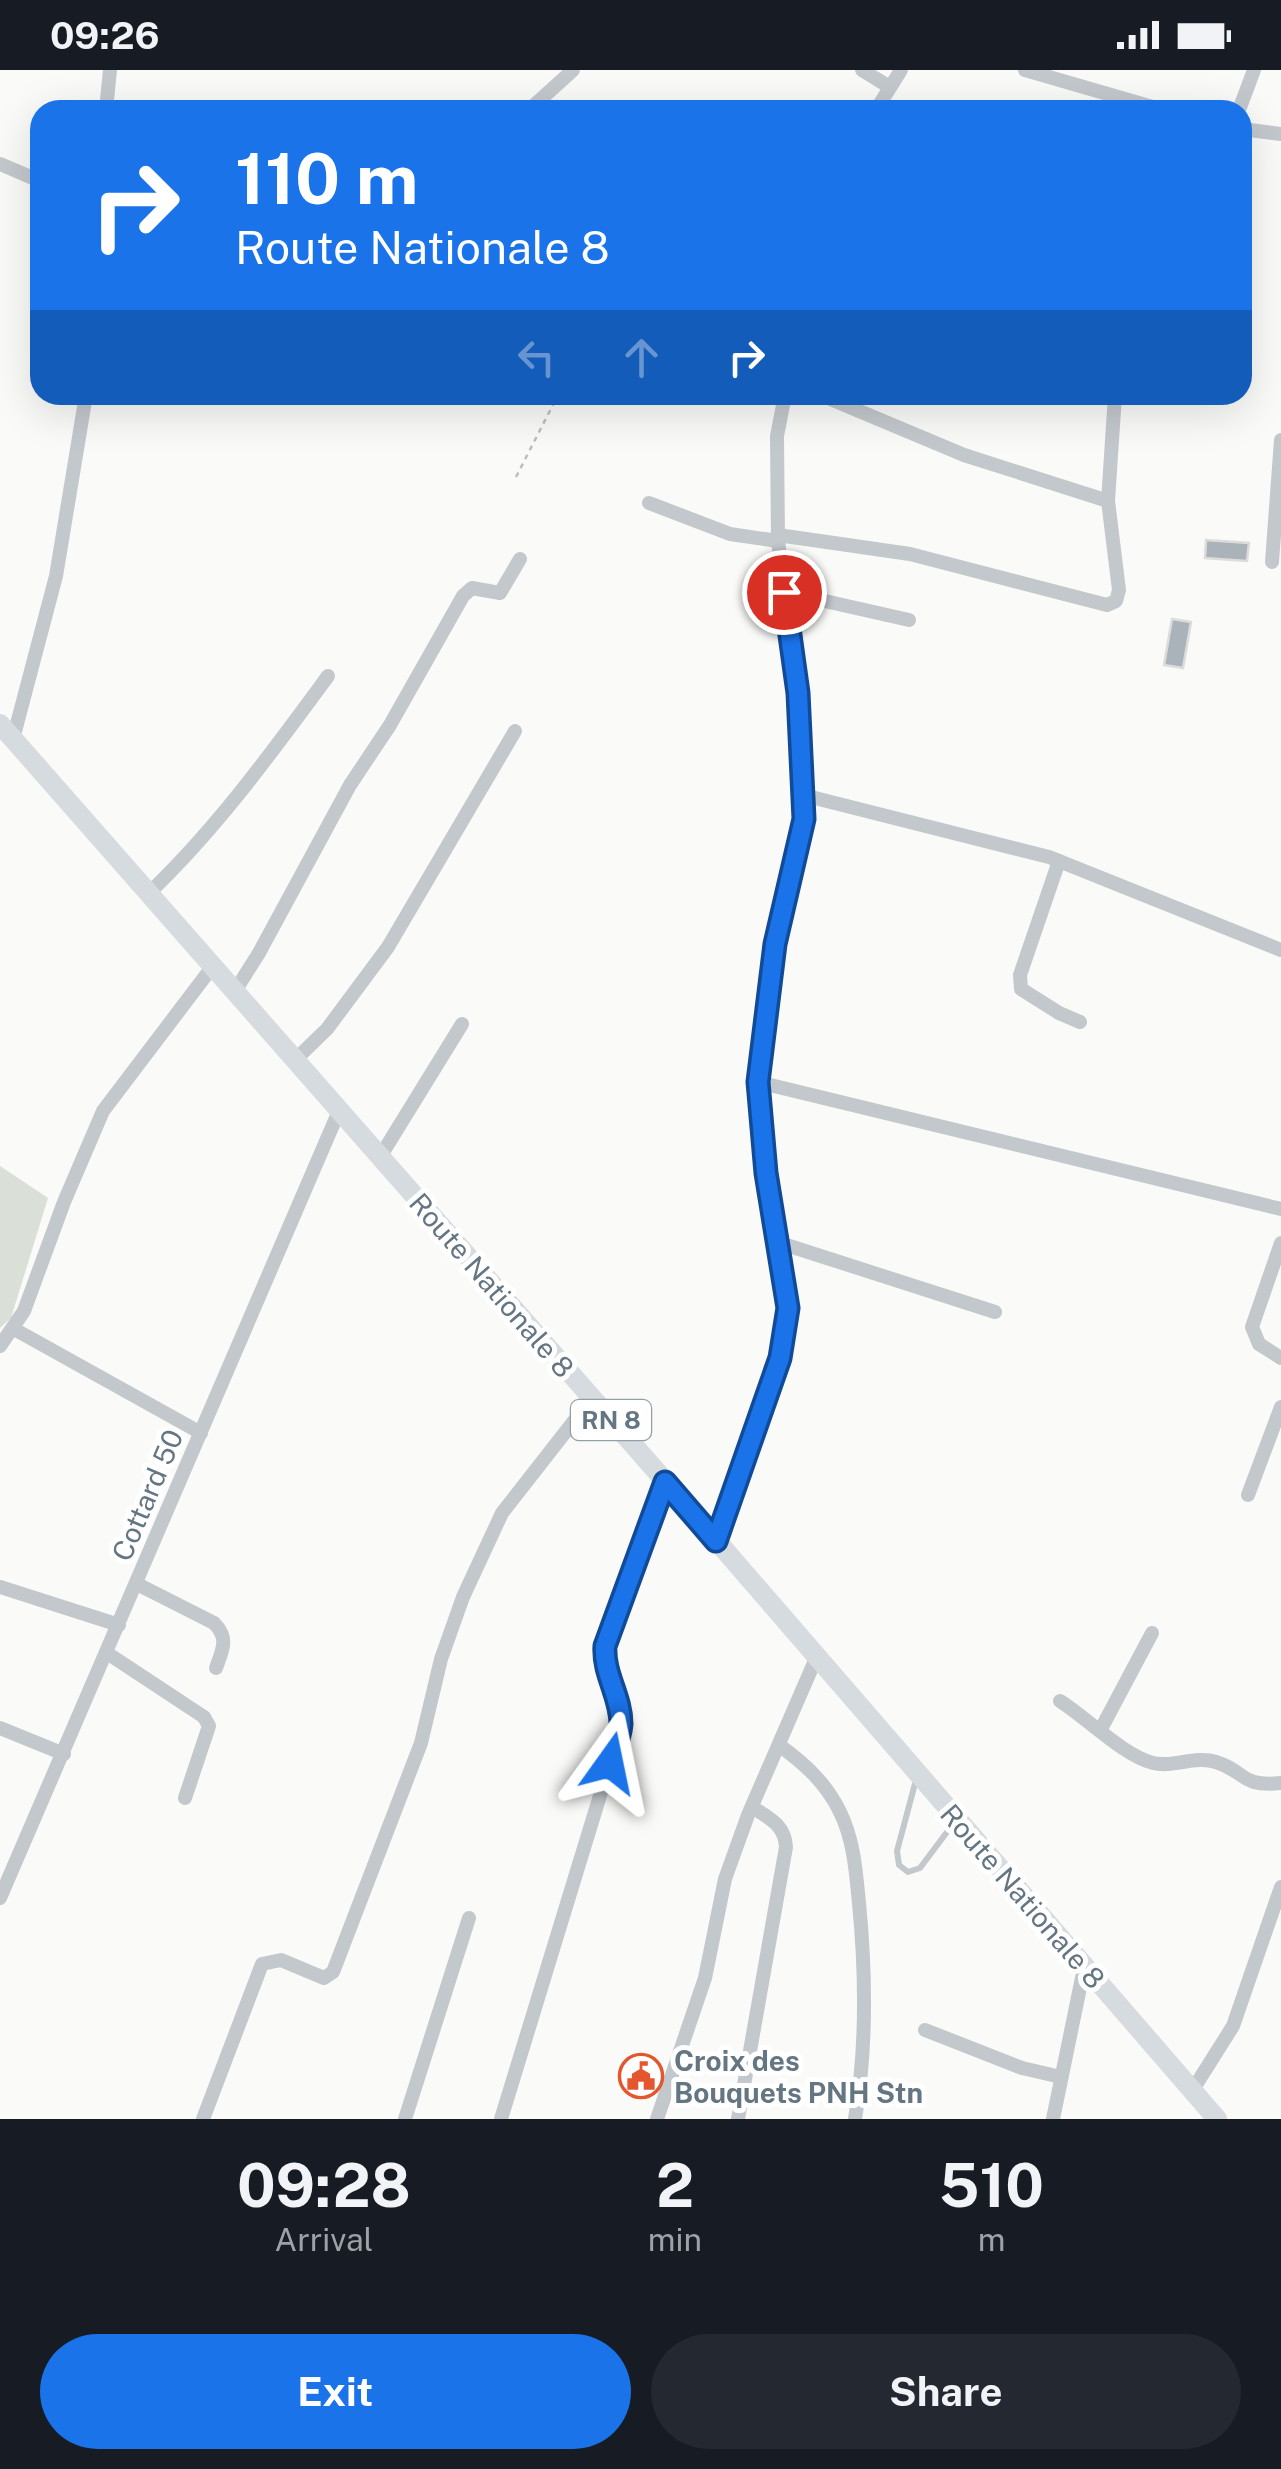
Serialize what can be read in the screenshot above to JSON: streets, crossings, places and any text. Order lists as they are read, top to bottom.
{
  "streets": {
    "main road": ["Route Nationale 8", "RN 8"],
    "street": ["Cottard 50"]
  },
  "crossings": [
    ["Route Nationale 8", "Cottard 50"]
  ],
  "places": {
    "public building": ["Croix des Bouquets PNH Stn"]
  },
  "page": {
    "status": "09:26",
    "turn": ["110 m", "Route Nationale 8"],
    "eta": [
      "09:28",
      "Arrival",
      "2",
      "min",
      "510",
      "m"
    ],
    "buttons": ["Exit", "Share"]
  }
}
